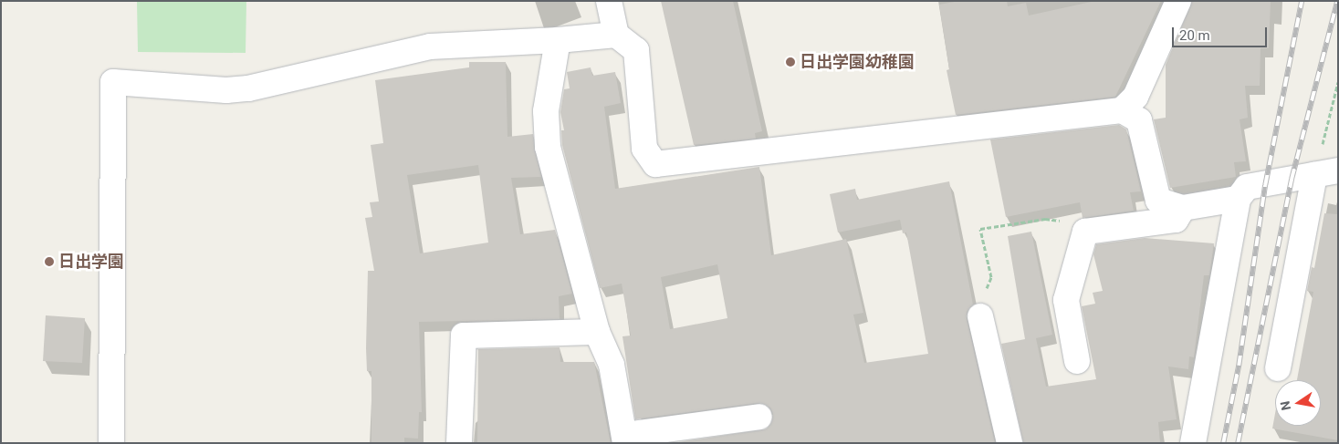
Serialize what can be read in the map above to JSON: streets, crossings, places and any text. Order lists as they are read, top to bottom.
{
  "places": ["日出学園幼稚園", "日出学園"],
  "scale_bar": "20 m",
  "north": "left"
}
